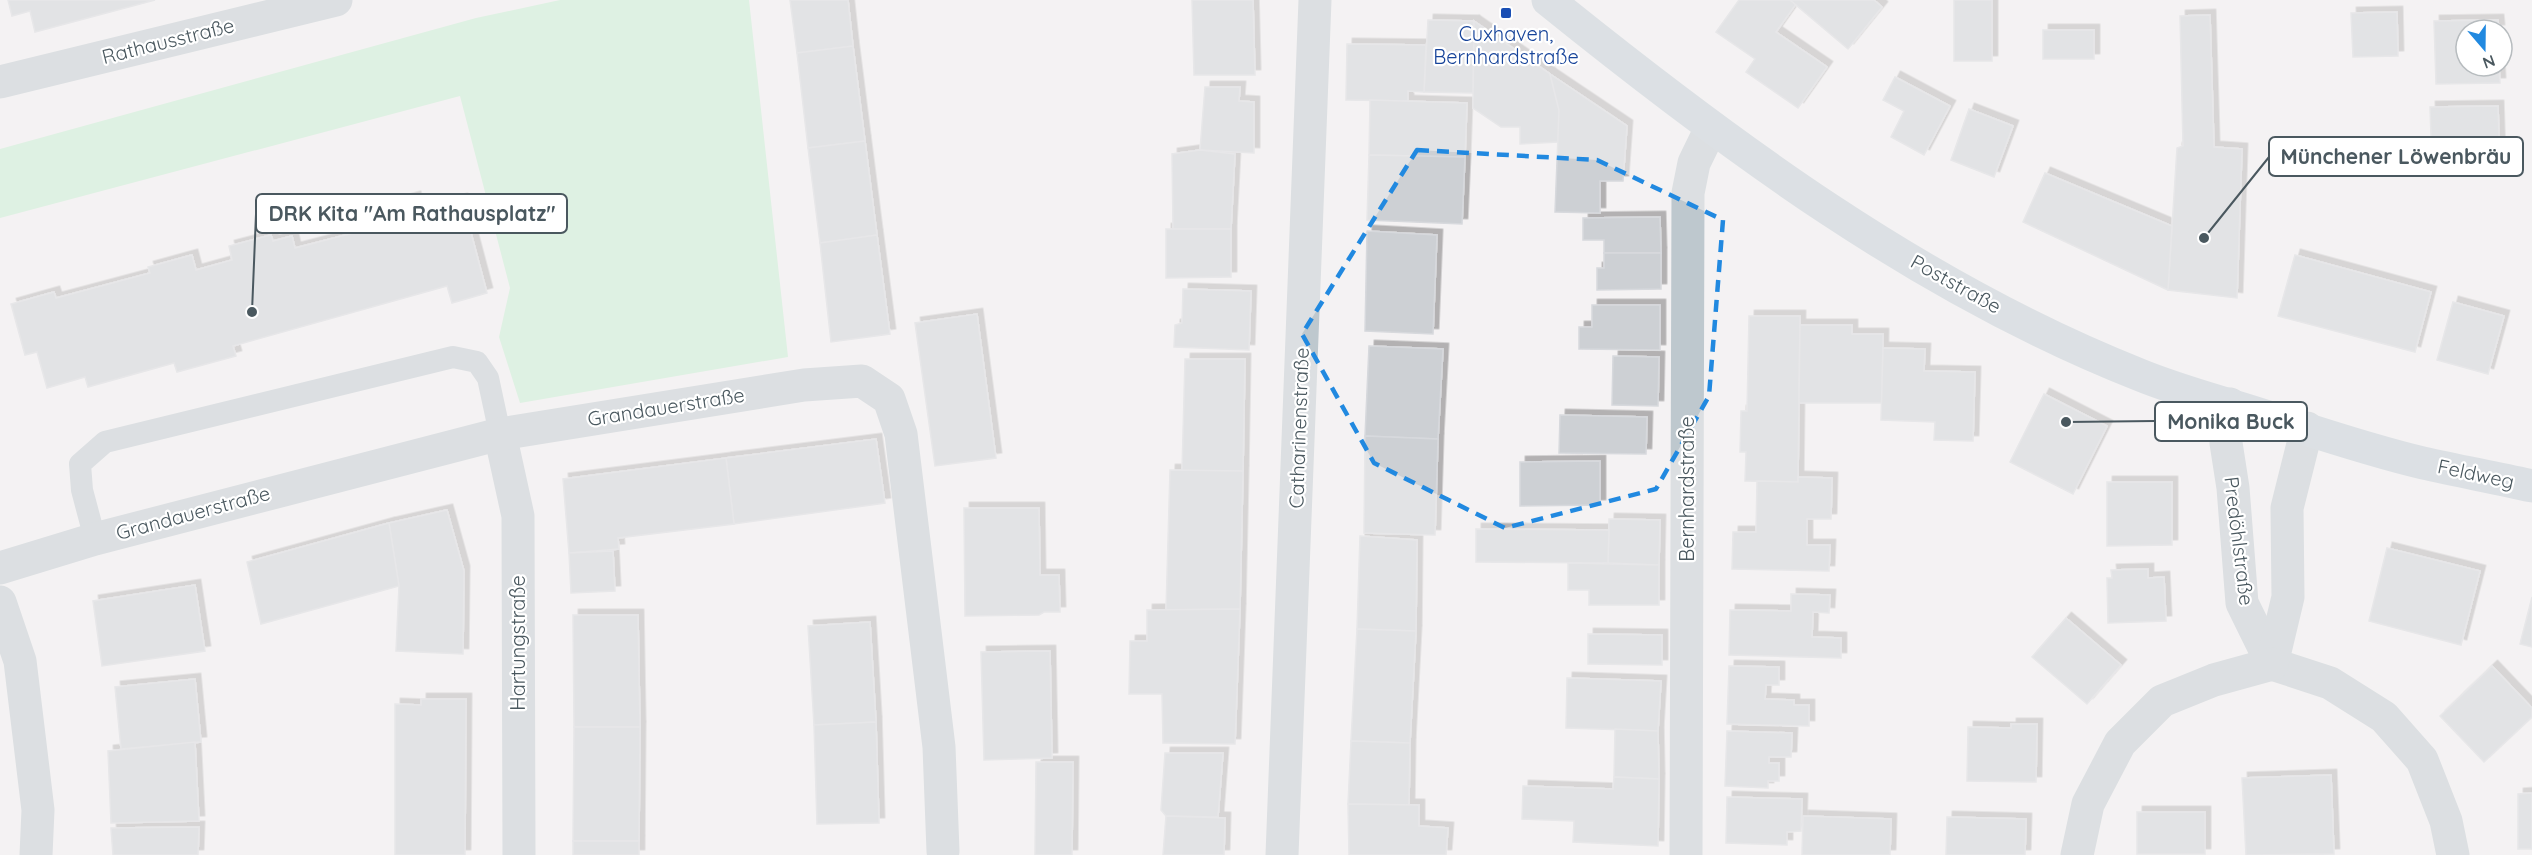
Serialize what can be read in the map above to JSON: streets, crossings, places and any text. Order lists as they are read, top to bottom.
{
  "streets": {
    "street": [
      "Rathausstraße",
      "Poststraße",
      "Grandauerstraße",
      "Catharinenstraße",
      "Feldweg",
      "Bernhardstraße",
      "Predöhlstraße",
      "Hartungstraße"
    ]
  },
  "crossings": [
    ["Poststraße", "Feldweg"],
    ["Poststraße", "Bernhardstraße"],
    ["Poststraße", "Predöhlstraße"],
    ["Grandauerstraße", "Hartungstraße"]
  ],
  "places": {
    "transit": ["Cuxhaven, Bernhardstraße"],
    "other": ["Münchener Löwenbräu", "DRK Kita \"Am Rathausplatz\"", "Monika Buck"]
  },
  "north": "bottom"
}
